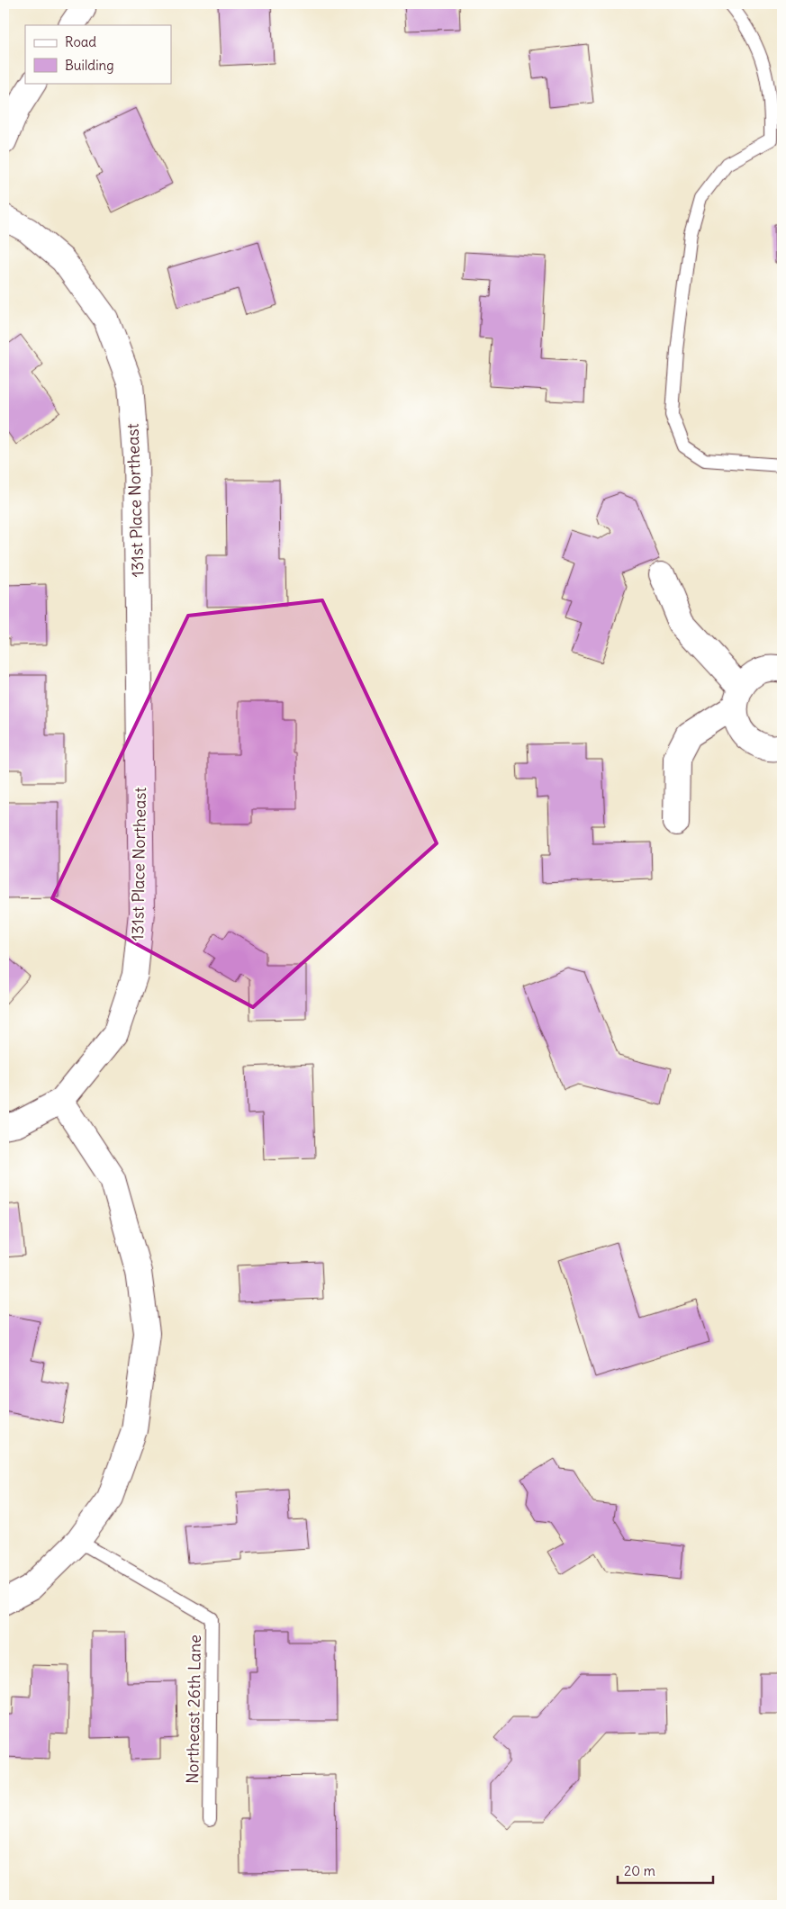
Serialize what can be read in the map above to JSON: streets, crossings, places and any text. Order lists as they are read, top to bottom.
{
  "streets": {
    "street": ["131st Place Northeast"],
    "lane": ["Northeast 26th Lane"]
  },
  "legend": ["Road", "Building"],
  "scale_bar": "20 m"
}
